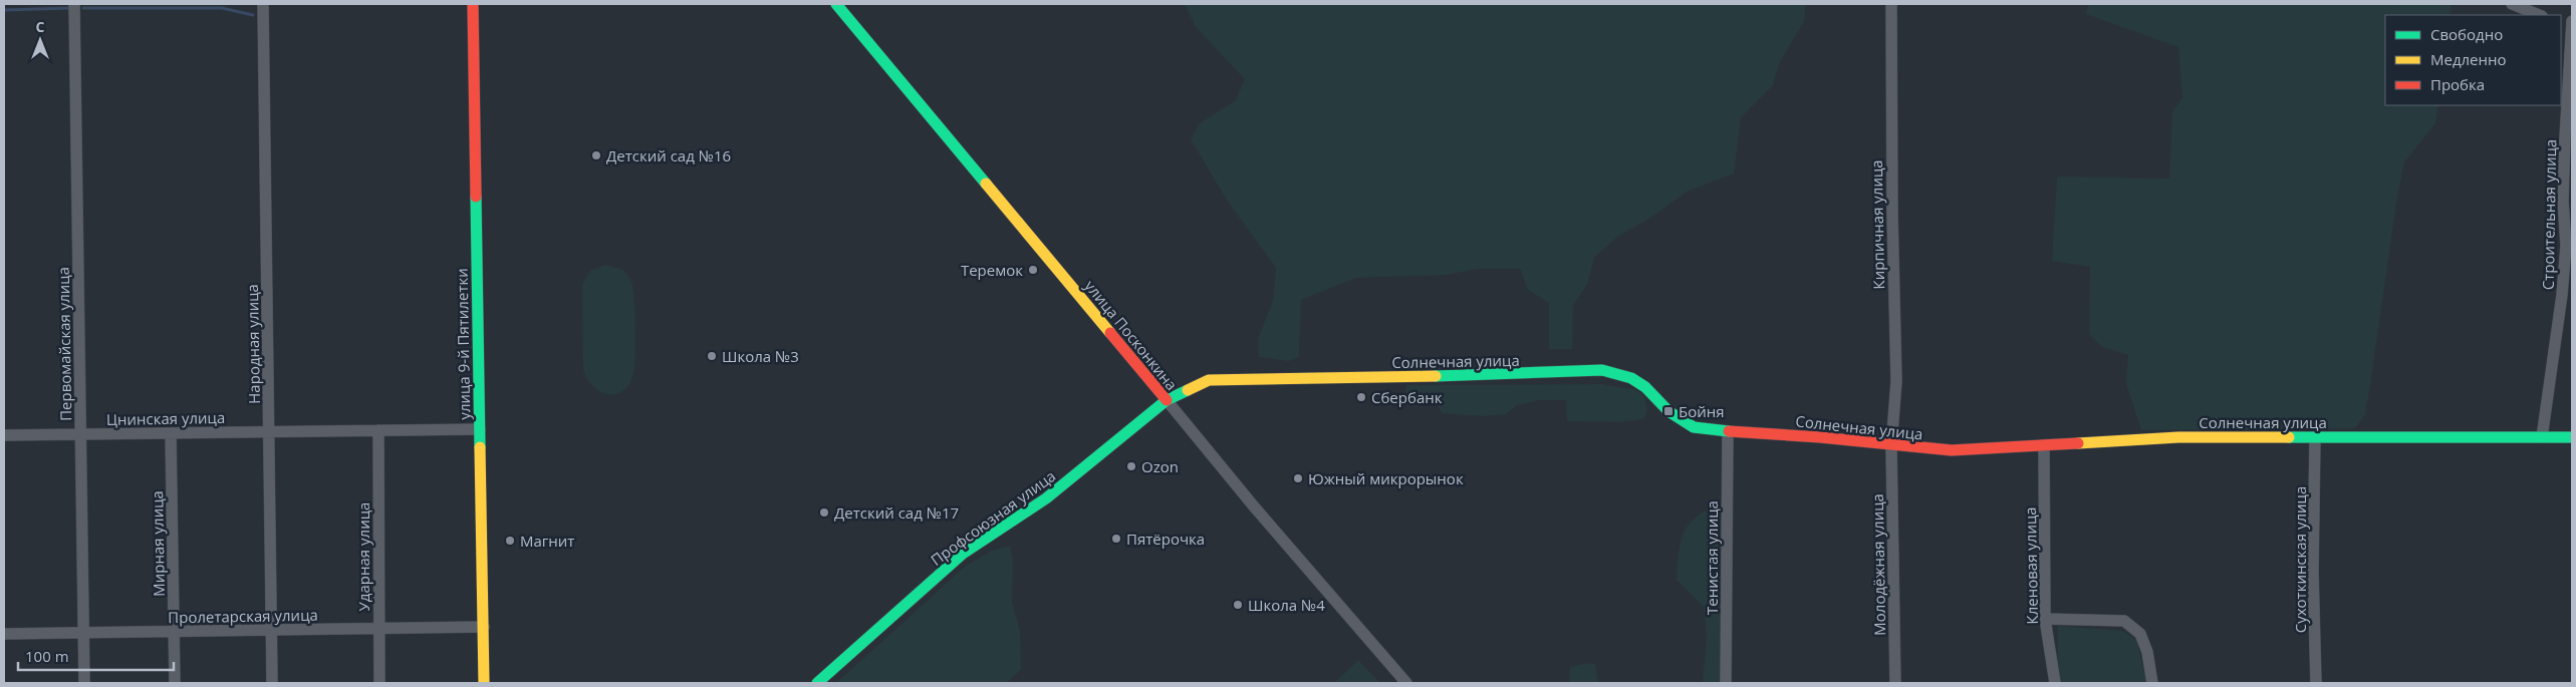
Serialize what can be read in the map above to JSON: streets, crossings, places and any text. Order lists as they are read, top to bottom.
{
  "streets": {
    "street": [
      "Строительная улица",
      "Кирпичная улица",
      "улица Посконкина",
      "Первомайская улица",
      "Народная улица",
      "улица 9-й Пятилетки",
      "Солнечная улица",
      "Цнинская улица",
      "Профсоюзная улица",
      "Мирная улица",
      "Ударная улица",
      "Тенистая улица",
      "Сухоткинская улица",
      "Молодёжная улица",
      "Кленовая улица",
      "Пролетарская улица"
    ]
  },
  "crossings": [
    ["Строительная улица", "Солнечная улица"],
    ["Кирпичная улица", "Солнечная улица"],
    ["Кирпичная улица", "Молодёжная улица"],
    ["улица Посконкина", "Солнечная улица"],
    ["улица Посконкина", "Профсоюзная улица"],
    ["Первомайская улица", "Цнинская улица"],
    ["Первомайская улица", "Пролетарская улица"],
    ["Народная улица", "Цнинская улица"],
    ["Народная улица", "Пролетарская улица"],
    ["улица 9-й Пятилетки", "Цнинская улица"],
    ["улица 9-й Пятилетки", "Пролетарская улица"],
    ["Солнечная улица", "Профсоюзная улица"],
    ["Солнечная улица", "Тенистая улица"],
    ["Солнечная улица", "Сухоткинская улица"],
    ["Солнечная улица", "Молодёжная улица"],
    ["Солнечная улица", "Кленовая улица"],
    ["Цнинская улица", "Мирная улица"],
    ["Цнинская улица", "Ударная улица"],
    ["Мирная улица", "Пролетарская улица"],
    ["Ударная улица", "Пролетарская улица"]
  ],
  "places": {
    "other": [
      "Детский сад №16",
      "Теремок",
      "Школа №3",
      "Сбербанк",
      "Ozon",
      "Южный микрорынок",
      "Детский сад №17",
      "Пятёрочка",
      "Магнит",
      "Школа №4"
    ],
    "transit": ["Бойня"]
  },
  "legend": ["Свободно", "Медленно", "Пробка"],
  "scale_bar": "100 m",
  "north": "top"
}
